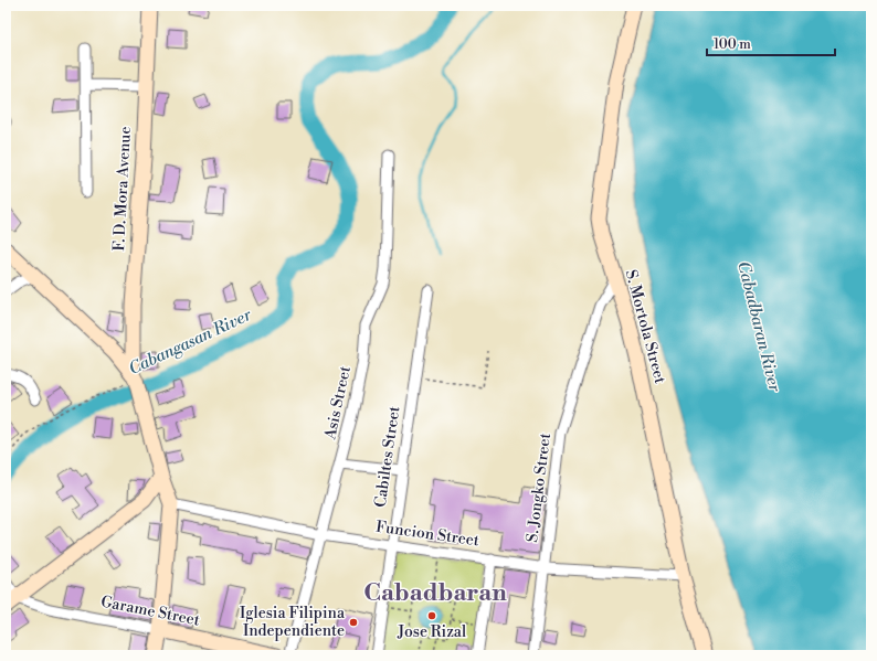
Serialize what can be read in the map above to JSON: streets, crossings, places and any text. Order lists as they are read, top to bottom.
{
  "streets": {
    "street": [
      "F. D. Mora Avenue",
      "S. Mortola Street",
      "Asis Street",
      "Cabiltes Street",
      "S. Jongko Street",
      "Funcion Street",
      "Garame Street"
    ]
  },
  "crossings": [
    ["S. Mortola Street", "S. Jongko Street"],
    ["S. Mortola Street", "Funcion Street"],
    ["Asis Street", "Funcion Street"],
    ["Cabiltes Street", "Funcion Street"],
    ["S. Jongko Street", "Funcion Street"]
  ],
  "districts": ["Cabadbaran"],
  "water": ["Cabadbaran River", "Cabangasan River"],
  "places": ["Jose Rizal", "Iglesia Filipina Independiente"],
  "scale_bar": "100 m"
}
